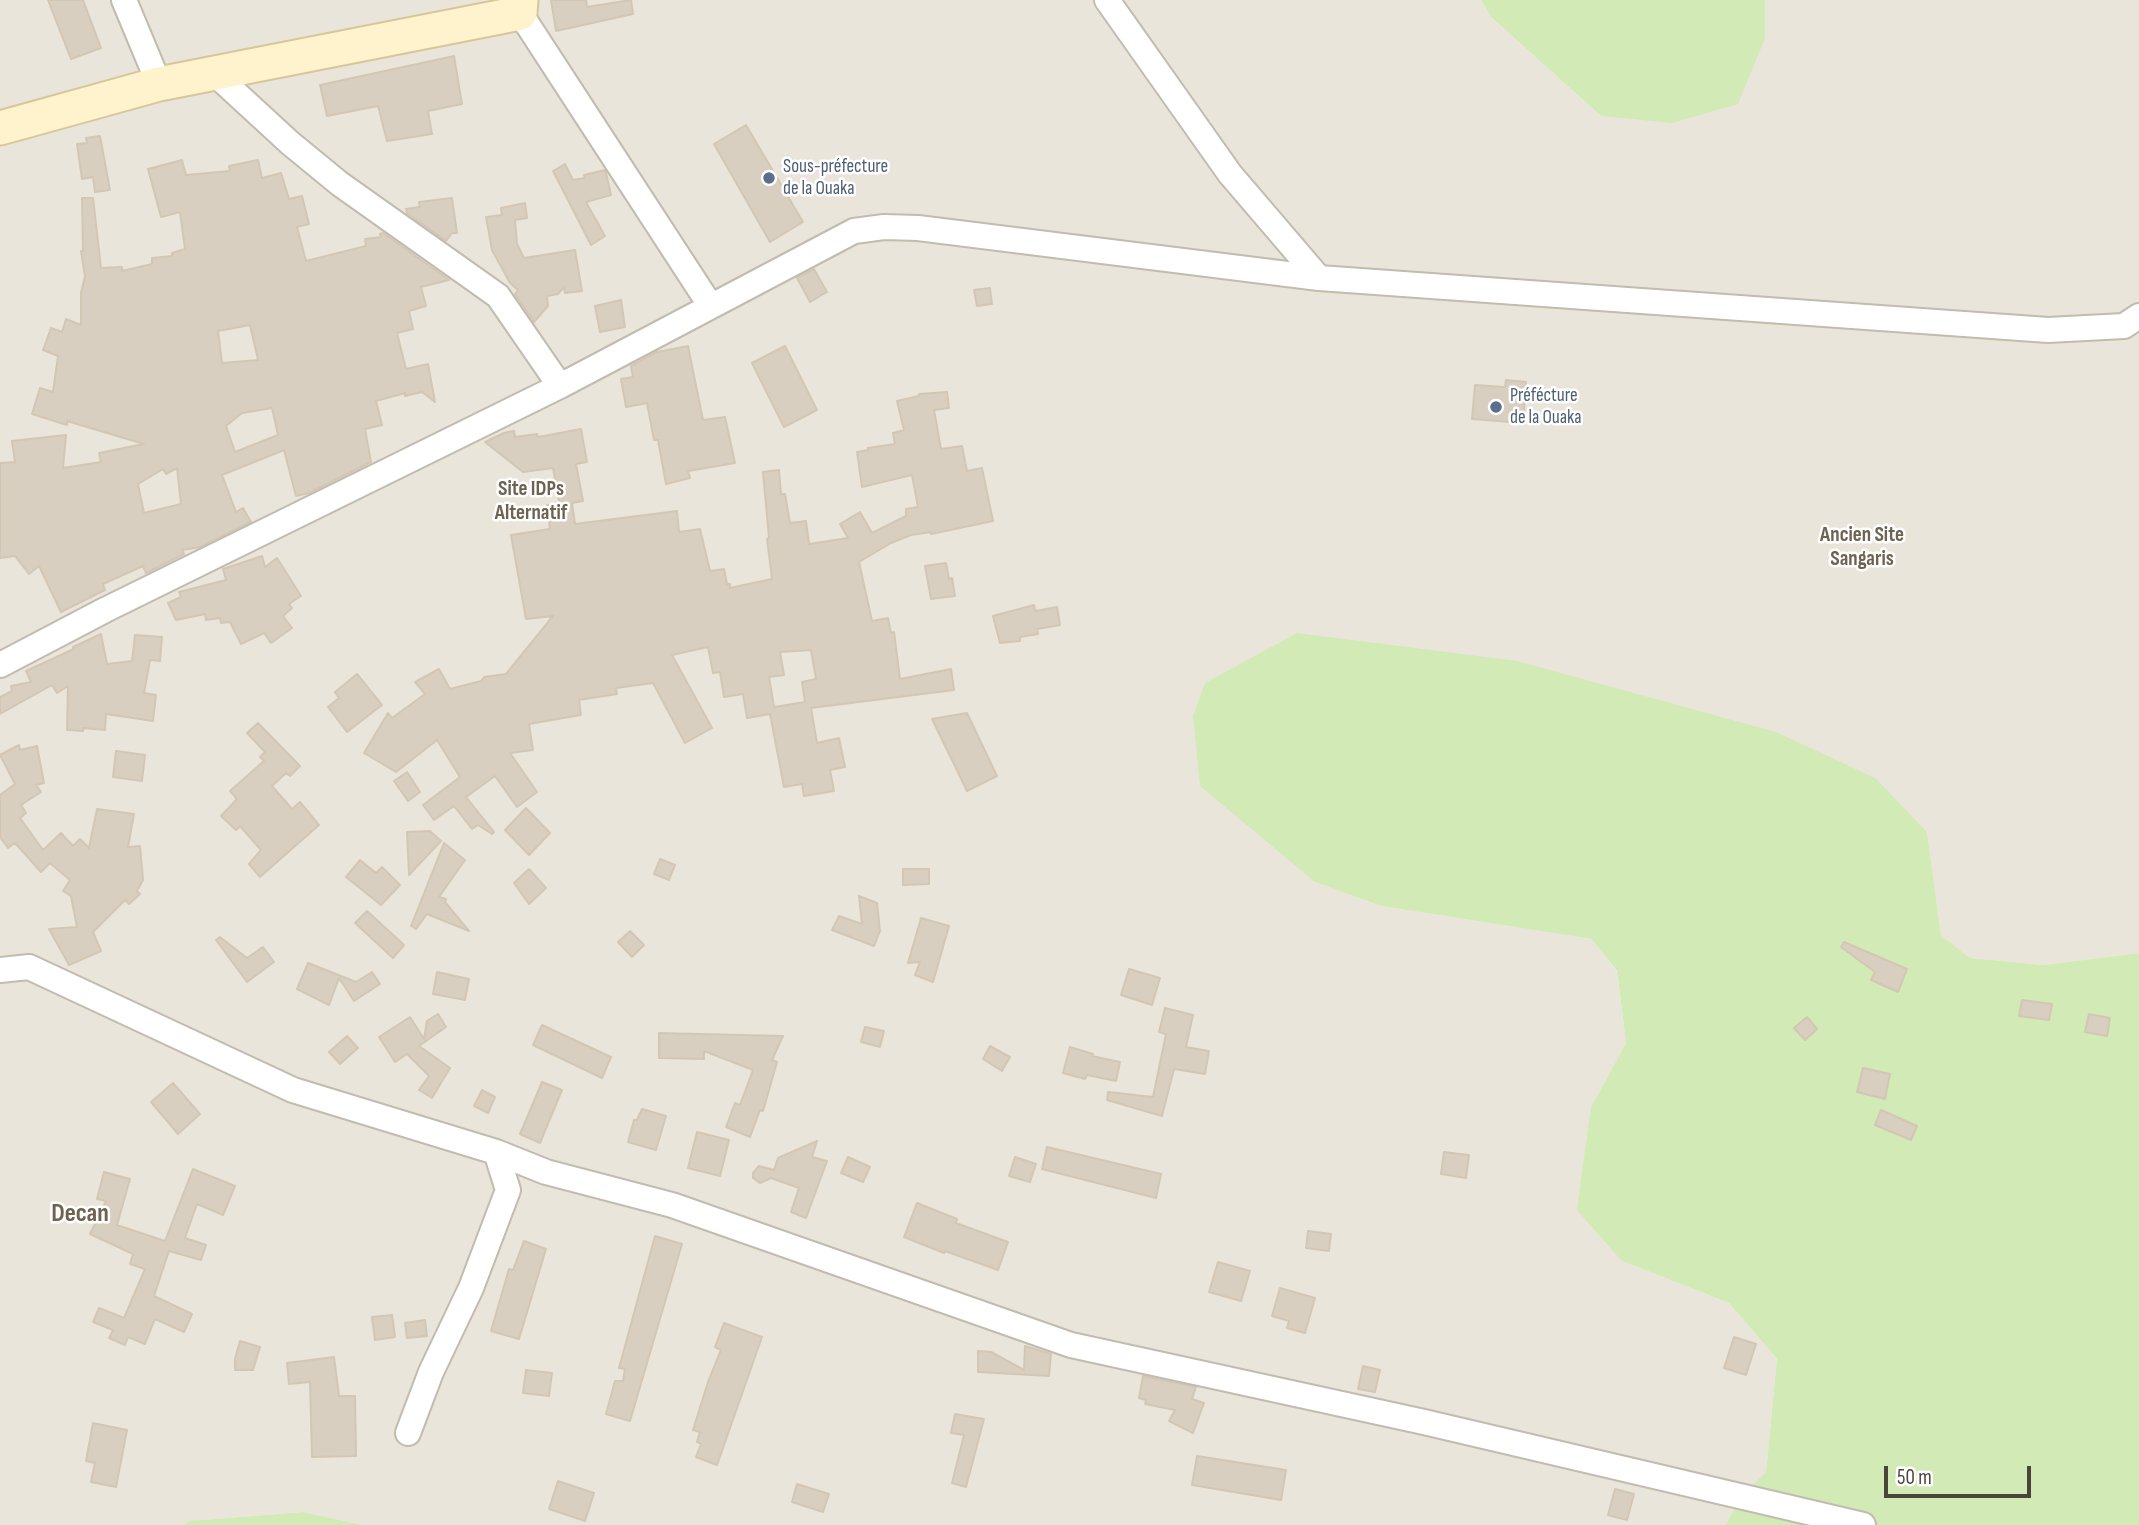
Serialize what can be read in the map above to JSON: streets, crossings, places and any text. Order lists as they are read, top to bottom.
{
  "districts": ["Site IDPs Alternatif", "Ancien Site Sangaris", "Decan"],
  "places": ["Sous-préfecture de la Ouaka", "Préfécture de la Ouaka"],
  "scale_bar": "50 m"
}
